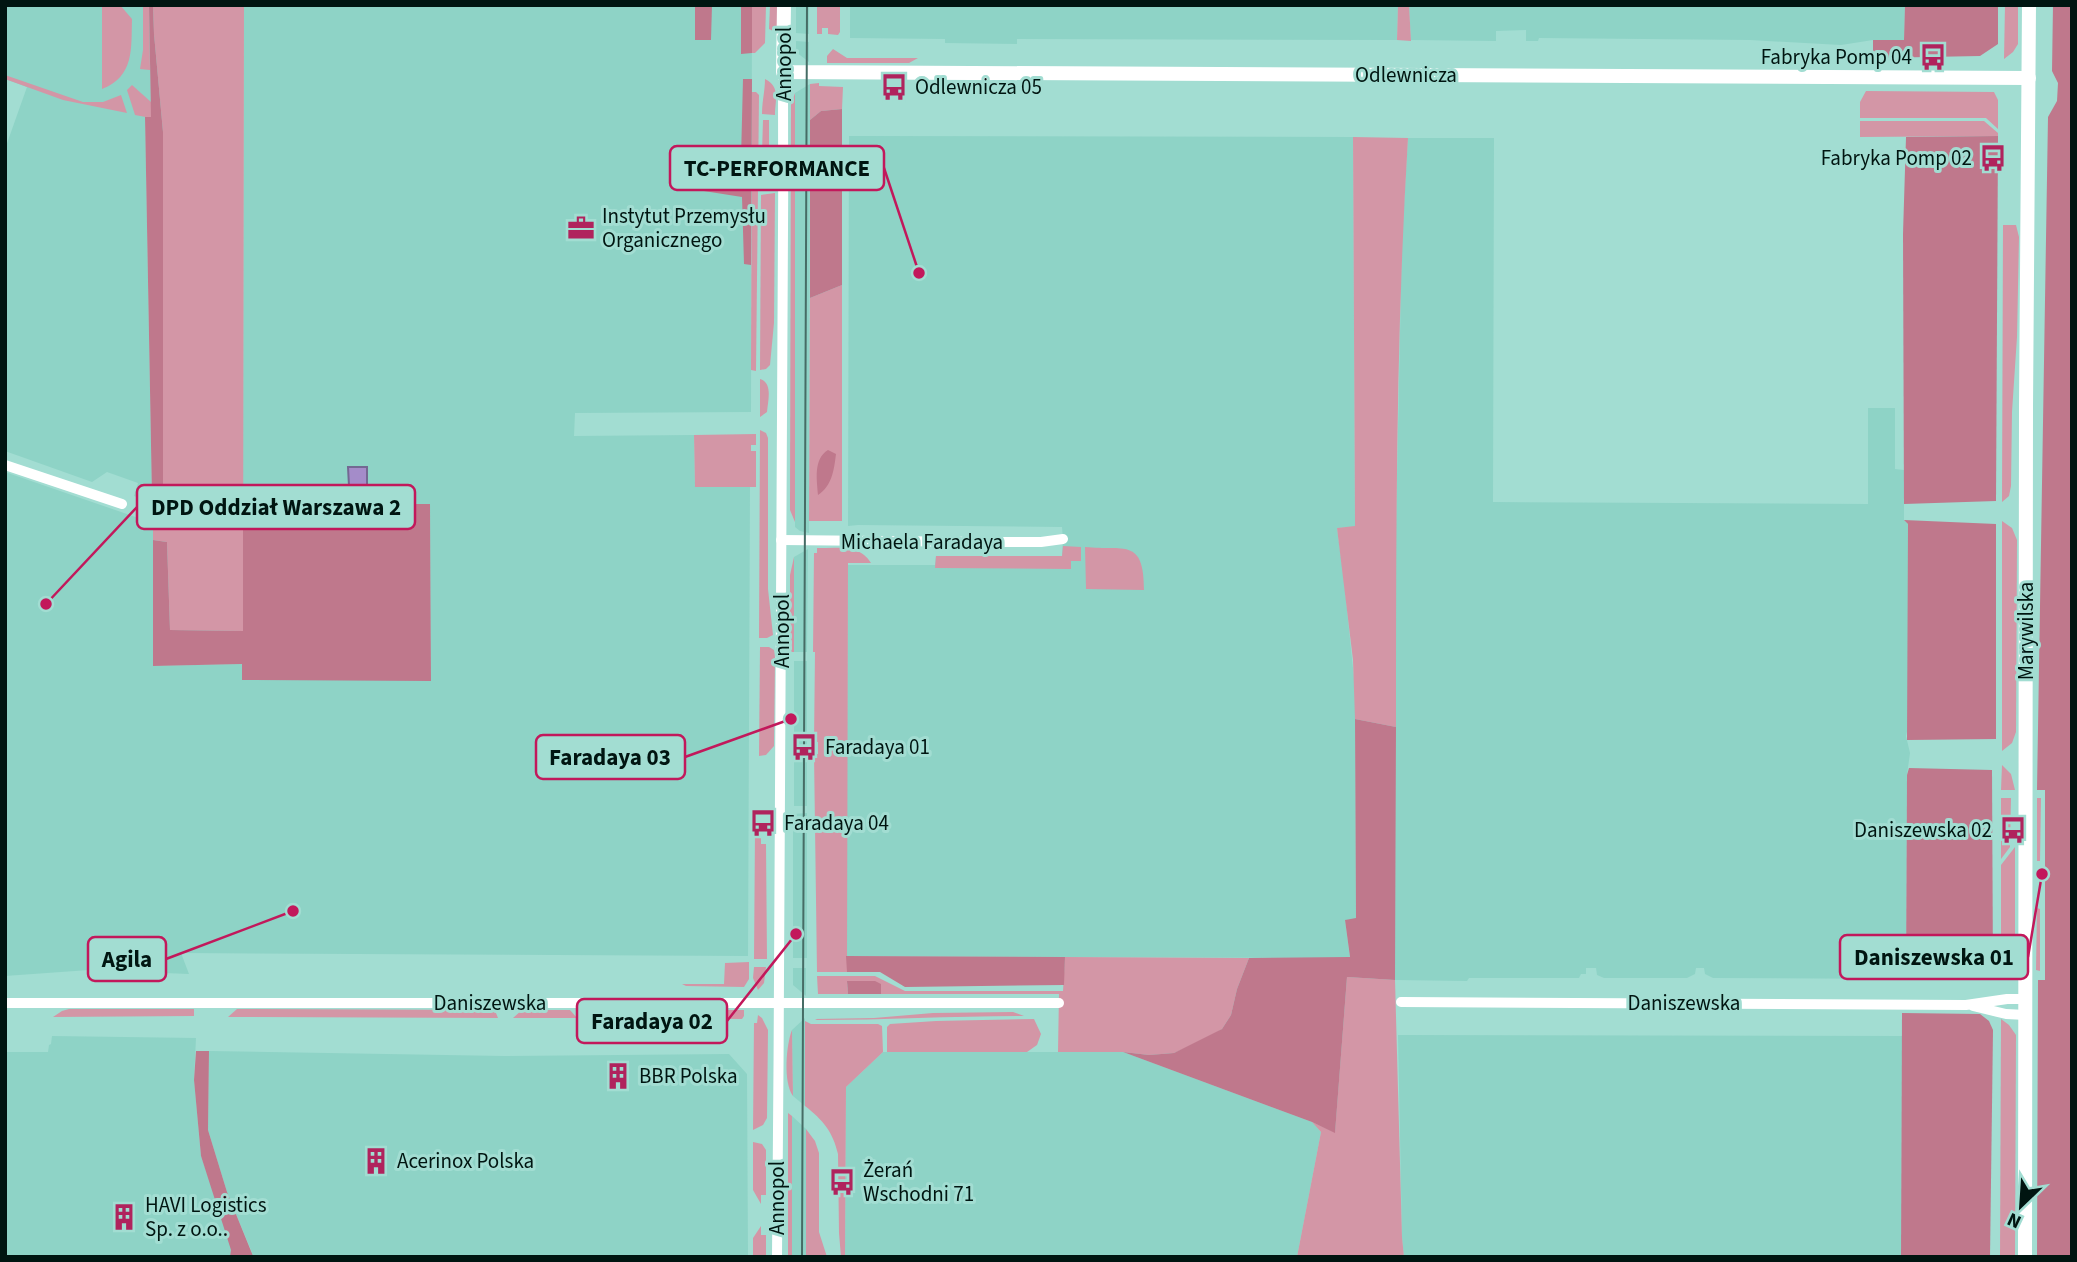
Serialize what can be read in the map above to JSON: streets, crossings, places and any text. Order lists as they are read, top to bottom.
{
  "streets": {
    "street": [
      "Annopol",
      "Odlewnicza",
      "Michaela Faradaya",
      "Marywilska",
      "Daniszewska"
    ]
  },
  "crossings": [
    ["Annopol", "Odlewnicza"],
    ["Annopol", "Michaela Faradaya"],
    ["Annopol", "Daniszewska"],
    ["Odlewnicza", "Marywilska"],
    ["Marywilska", "Daniszewska"]
  ],
  "places": {
    "bus stop": [
      "Fabryka Pomp 04",
      "Odlewnicza 05",
      "Fabryka Pomp 02",
      "Faradaya 01",
      "Faradaya 04",
      "Daniszewska 02",
      "Żerań Wschodni 71"
    ],
    "office": ["Instytut Przemysłu Organicznego"],
    "other": [
      "TC-PERFORMANCE",
      "DPD Oddział Warszawa 2",
      "Faradaya 03",
      "Daniszewska 01",
      "Agila",
      "Faradaya 02"
    ],
    "building": ["BBR Polska", "Acerinox Polska", "HAVI Logistics Sp. z o.o.."]
  },
  "north": "bottom left"
}
